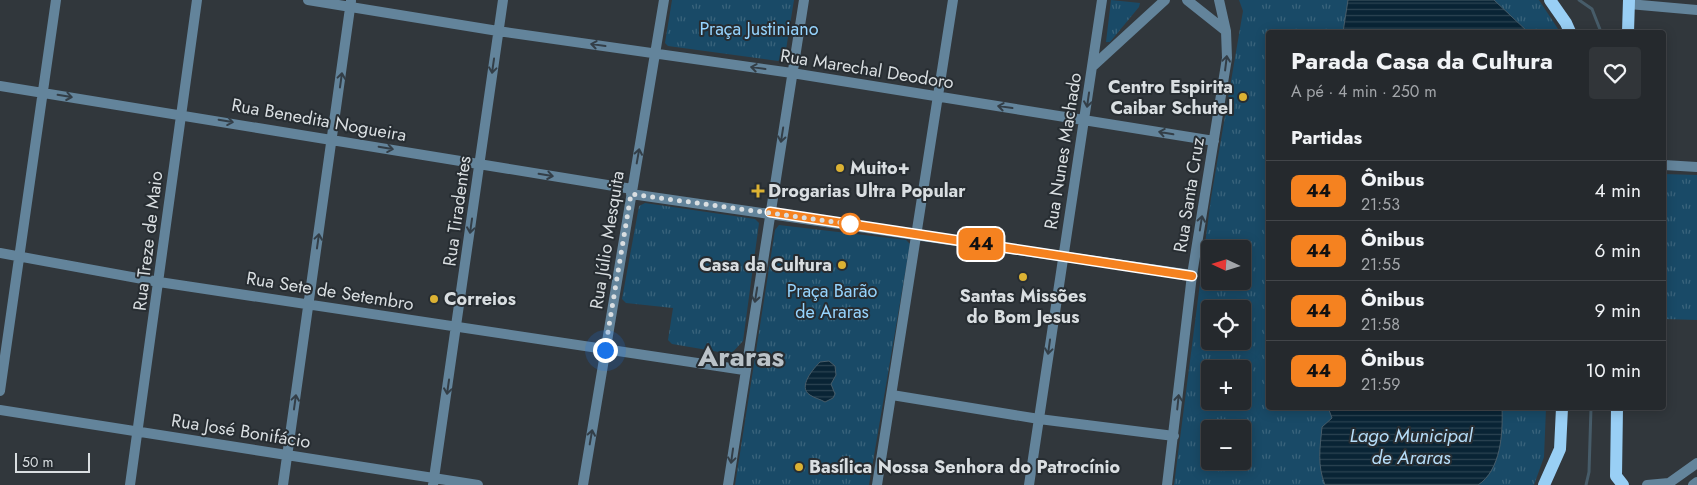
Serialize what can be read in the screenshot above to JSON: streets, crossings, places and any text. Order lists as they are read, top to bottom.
{
  "streets": {
    "street": [
      "Rua Marechal Deodoro",
      "Rua Benedita Nogueira",
      "Rua Nunes Machado",
      "Rua Santa Cruz",
      "Rua Tiradentes",
      "Rua Júlio Mesquita",
      "Rua Treze de Maio",
      "Rua Sete de Setembro",
      "Rua José Bonifácio"
    ]
  },
  "crossings": [
    ["Rua Marechal Deodoro", "Rua Nunes Machado"],
    ["Rua Marechal Deodoro", "Rua Santa Cruz"],
    ["Rua Marechal Deodoro", "Rua Tiradentes"],
    ["Rua Marechal Deodoro", "Rua Júlio Mesquita"],
    ["Rua Benedita Nogueira", "Rua Nunes Machado"],
    ["Rua Benedita Nogueira", "Rua Santa Cruz"],
    ["Rua Benedita Nogueira", "Rua Tiradentes"],
    ["Rua Benedita Nogueira", "Rua Júlio Mesquita"],
    ["Rua Benedita Nogueira", "Rua Treze de Maio"],
    ["Rua Tiradentes", "Rua Sete de Setembro"],
    ["Rua Tiradentes", "Rua José Bonifácio"],
    ["Rua Júlio Mesquita", "Rua Sete de Setembro"],
    ["Rua Treze de Maio", "Rua Sete de Setembro"],
    ["Rua Treze de Maio", "Rua José Bonifácio"]
  ],
  "one_way": [
    "Rua Marechal Deodoro",
    "Rua Benedita Nogueira",
    "Rua Nunes Machado",
    "Rua Santa Cruz",
    "Rua Tiradentes",
    "Rua Júlio Mesquita"
  ],
  "districts": ["Araras"],
  "water": ["Lago Municipal de Araras"],
  "parks": ["Praça Justiniano", "Praça Barão de Araras"],
  "places": {
    "other": [
      "Centro Espirita Caibar Schutel",
      "Muito+",
      "Casa da Cultura",
      "Santas Missões do Bom Jesus",
      "Correios",
      "Basílica Nossa Senhora do Patrocínio"
    ],
    "health": ["Drogarias Ultra Popular"]
  },
  "lines": ["bus line 44"],
  "scale_bar": "50 m",
  "north": "left",
  "page": {
    "on_map": "44",
    "heading": [
      ["Parada Casa da Cultura", "A pé · 4 min · 250 m"],
      "Partidas"
    ],
    "list": [
      {
        "mark": "44",
        "name": "Ônibus",
        "note": "21:53",
        "value": "4 min"
      },
      {
        "mark": "44",
        "name": "Ônibus",
        "note": "21:55",
        "value": "6 min"
      },
      {
        "mark": "44",
        "name": "Ônibus",
        "note": "21:58",
        "value": "9 min"
      },
      {
        "mark": "44",
        "name": "Ônibus",
        "note": "21:59",
        "value": "10 min"
      }
    ],
    "map_buttons": ["+", "−"],
    "scale": "50 m"
  }
}
